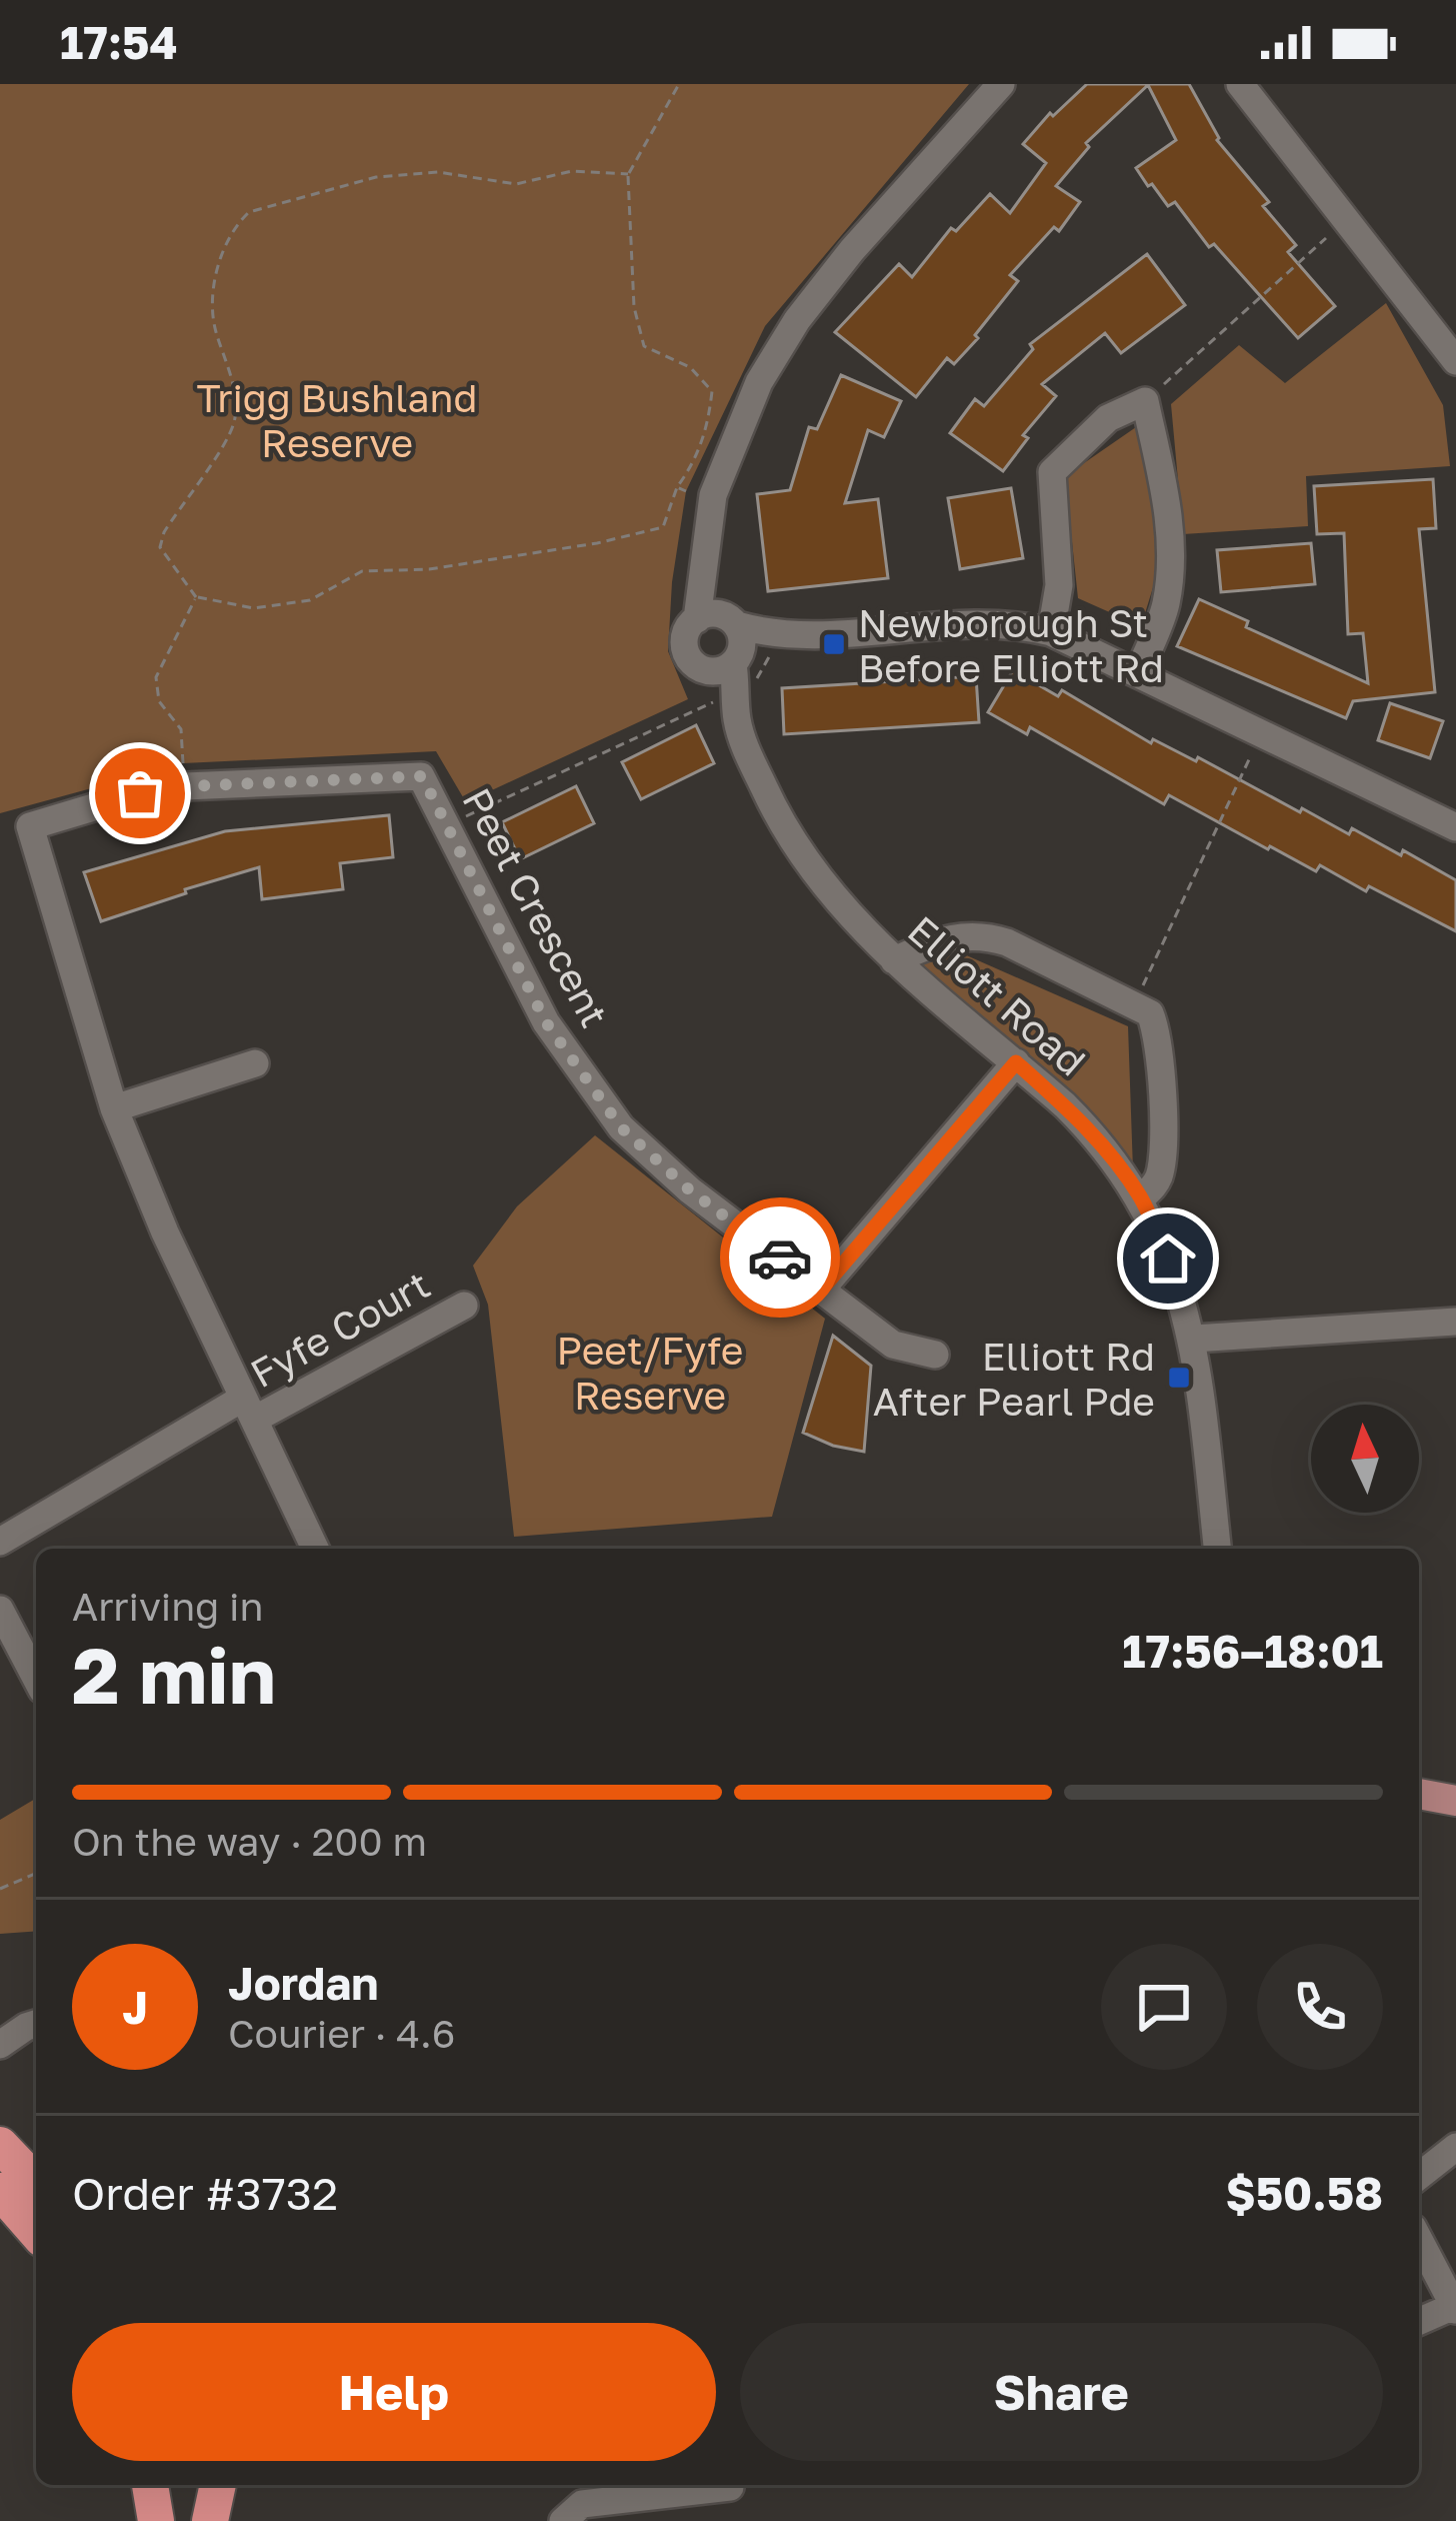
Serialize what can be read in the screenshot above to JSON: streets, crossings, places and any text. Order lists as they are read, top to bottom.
{
  "streets": {
    "street": ["Peet Crescent", "Elliott Road", "Fyfe Court"]
  },
  "crossings": [
    ["Peet Crescent", "Fyfe Court"]
  ],
  "parks": ["Trigg Bushland Reserve", "Peet/Fyfe Reserve"],
  "places": {
    "transit": ["Newborough St Before Elliott Rd", "Elliott Rd After Pearl Pde"]
  },
  "north": "top",
  "page": {
    "status": "17:54",
    "heading": ["2 min", "Arriving in", "17:56–18:01"],
    "panel": [
      "Jordan",
      "Courier · 4.6",
      "Order #3732",
      "$50.58"
    ],
    "bar": "On the way · 200 m",
    "round": "J",
    "buttons": ["Help", "Share"]
  }
}
